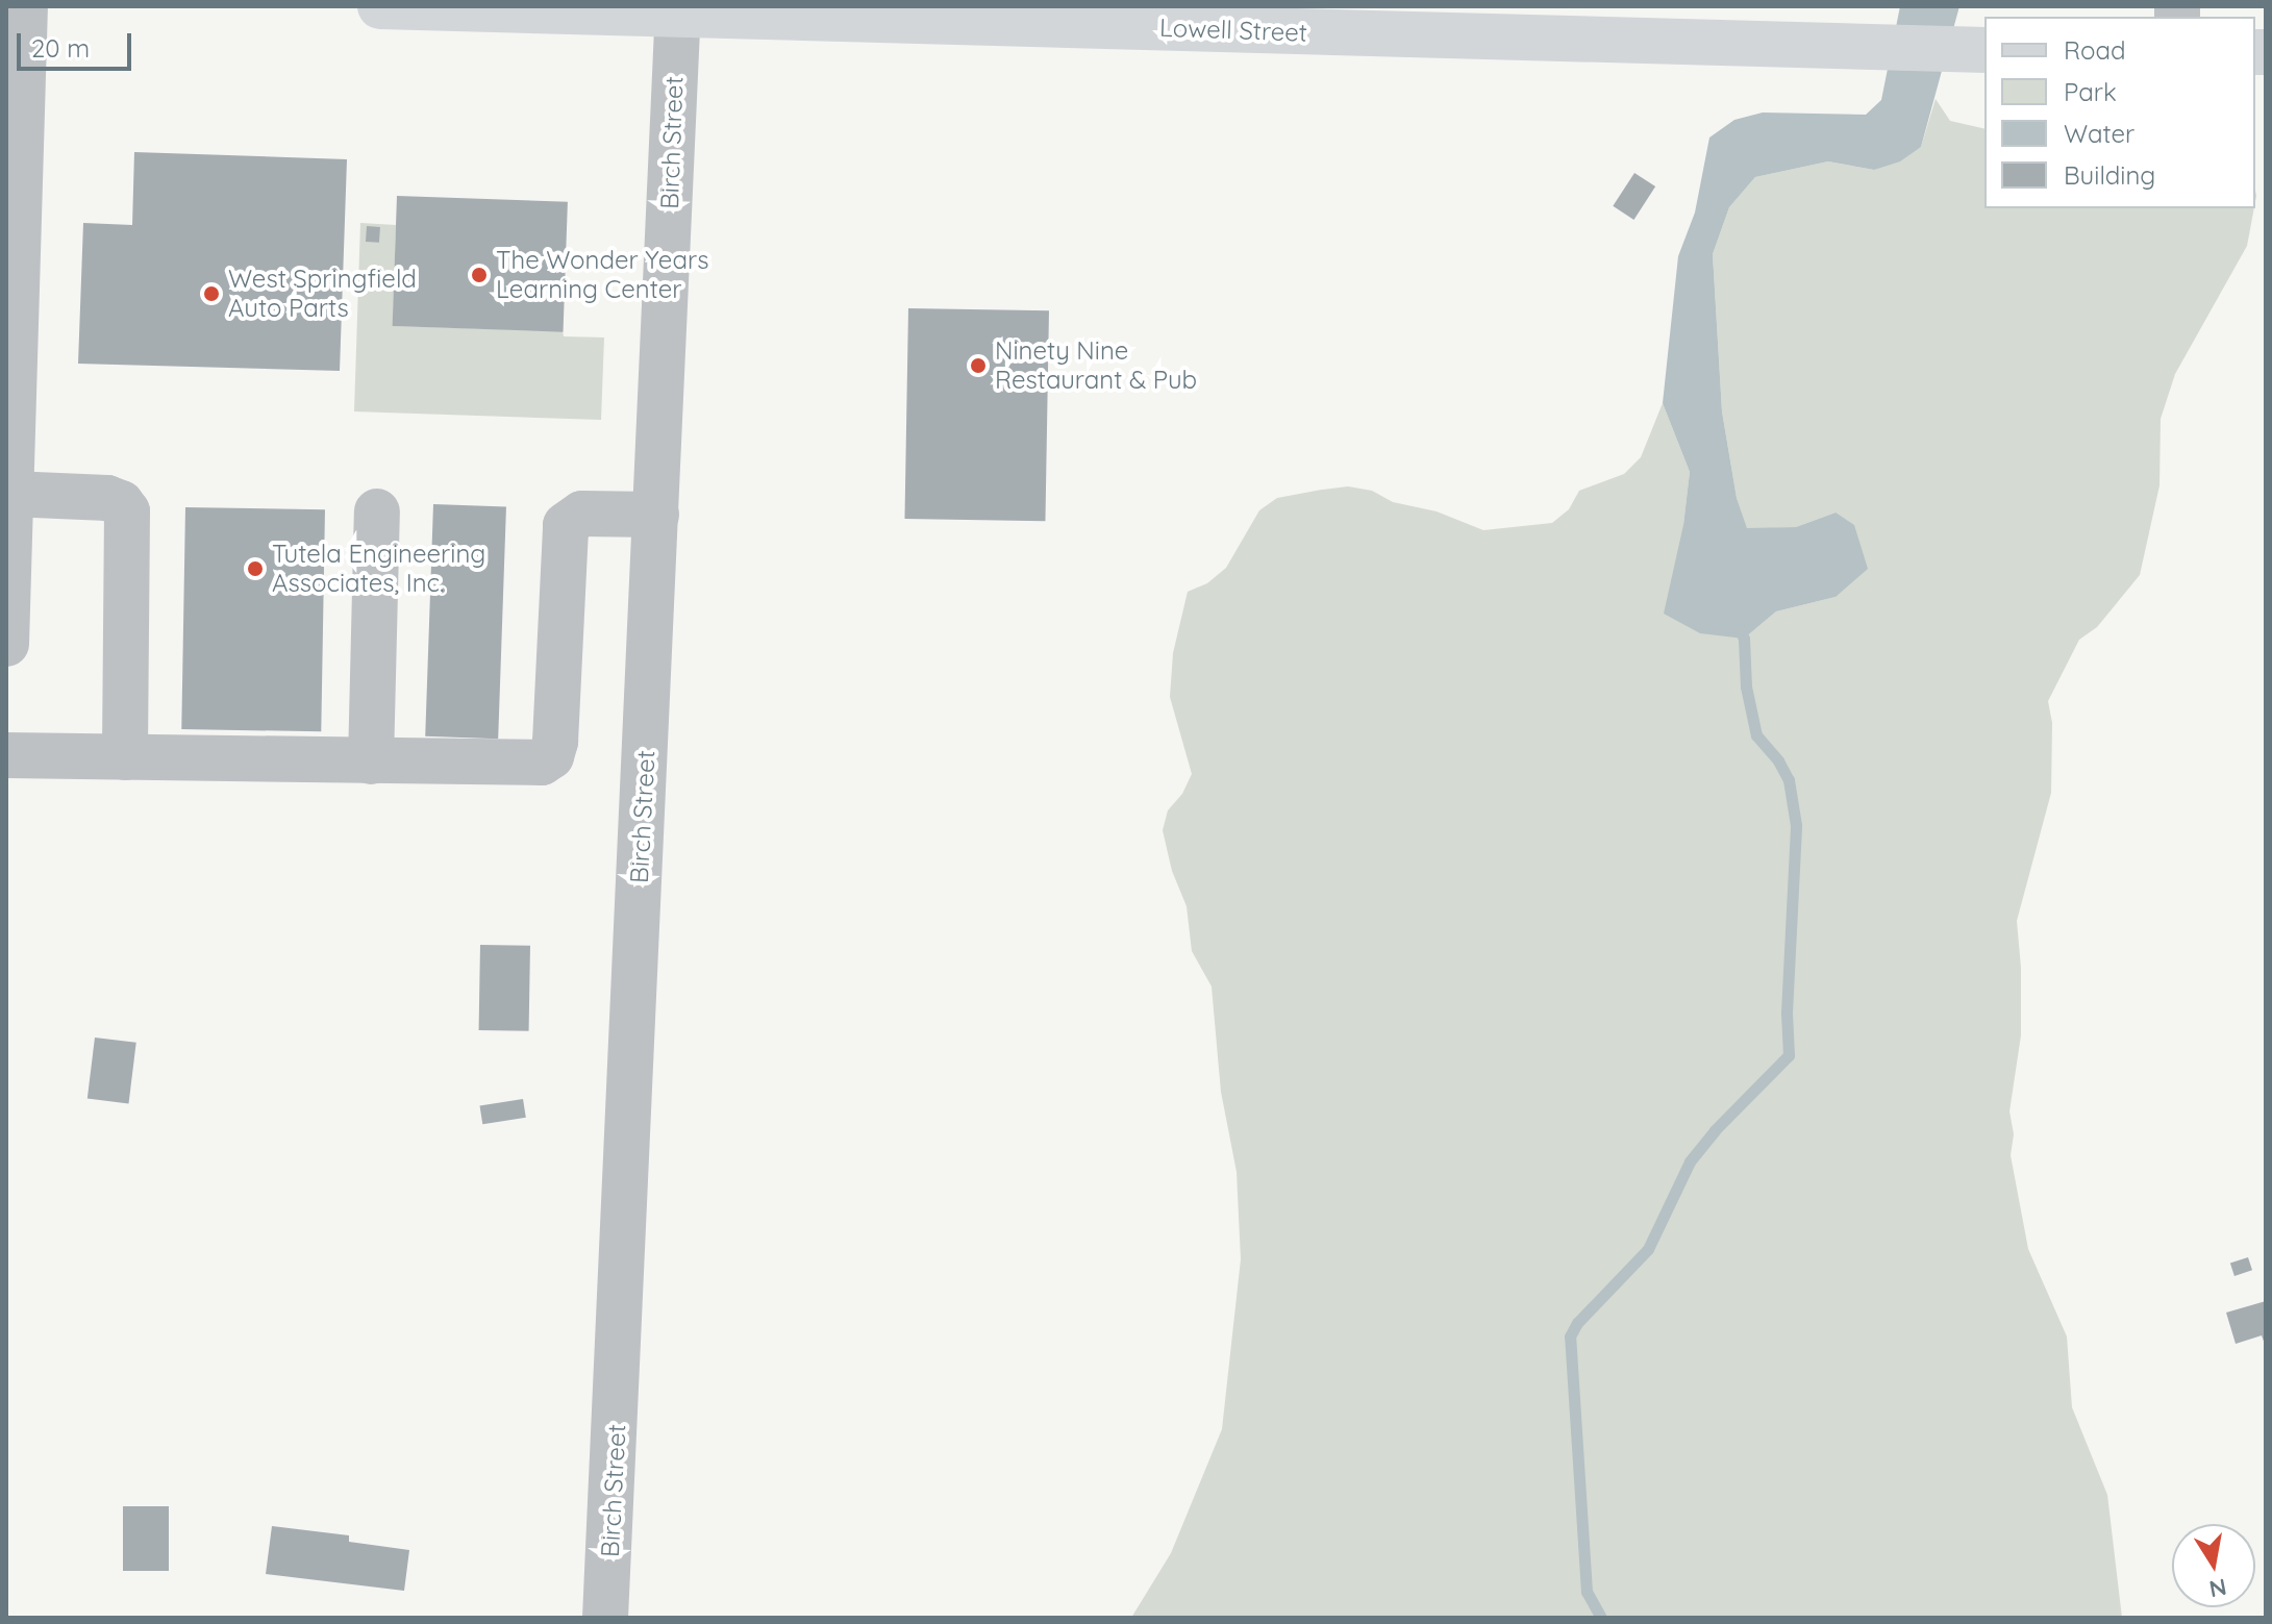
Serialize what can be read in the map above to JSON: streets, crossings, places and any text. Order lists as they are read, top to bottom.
{
  "streets": {
    "main road": ["Lowell Street"],
    "street": ["Birch Street"]
  },
  "crossings": [
    ["Lowell Street", "Birch Street"]
  ],
  "places": [
    "The Wonder Years Learning Center",
    "West Springfield Auto Parts",
    "Ninety Nine Restaurant & Pub",
    "Tutela Engineering Associates, Inc."
  ],
  "legend": [
    "Road",
    "Park",
    "Water",
    "Building"
  ],
  "scale_bar": "20 m",
  "north": "bottom"
}
